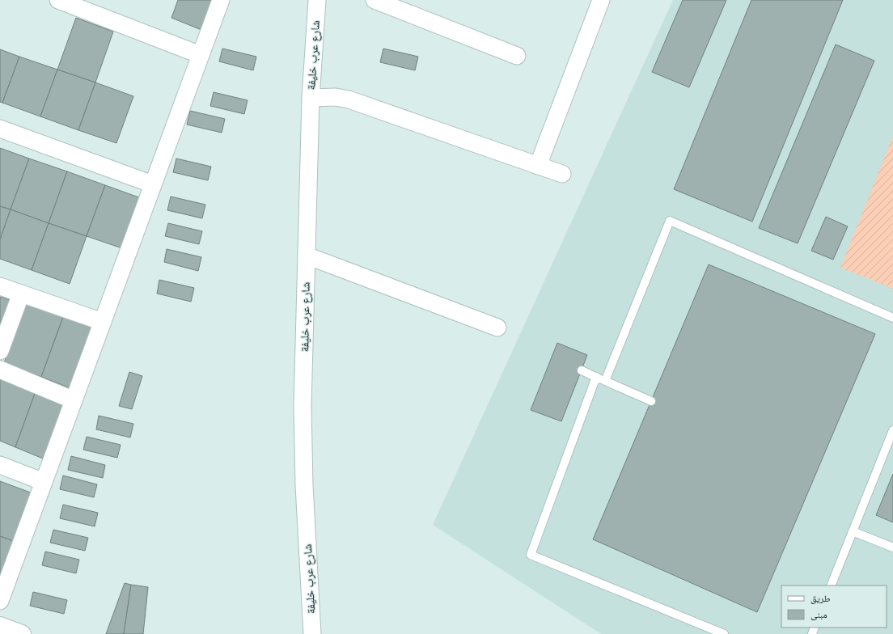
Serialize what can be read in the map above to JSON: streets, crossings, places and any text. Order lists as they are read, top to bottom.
{
  "streets": {
    "street": ["شارع عرب خليفة"]
  },
  "legend": ["طريق", "مبنى"]
}
